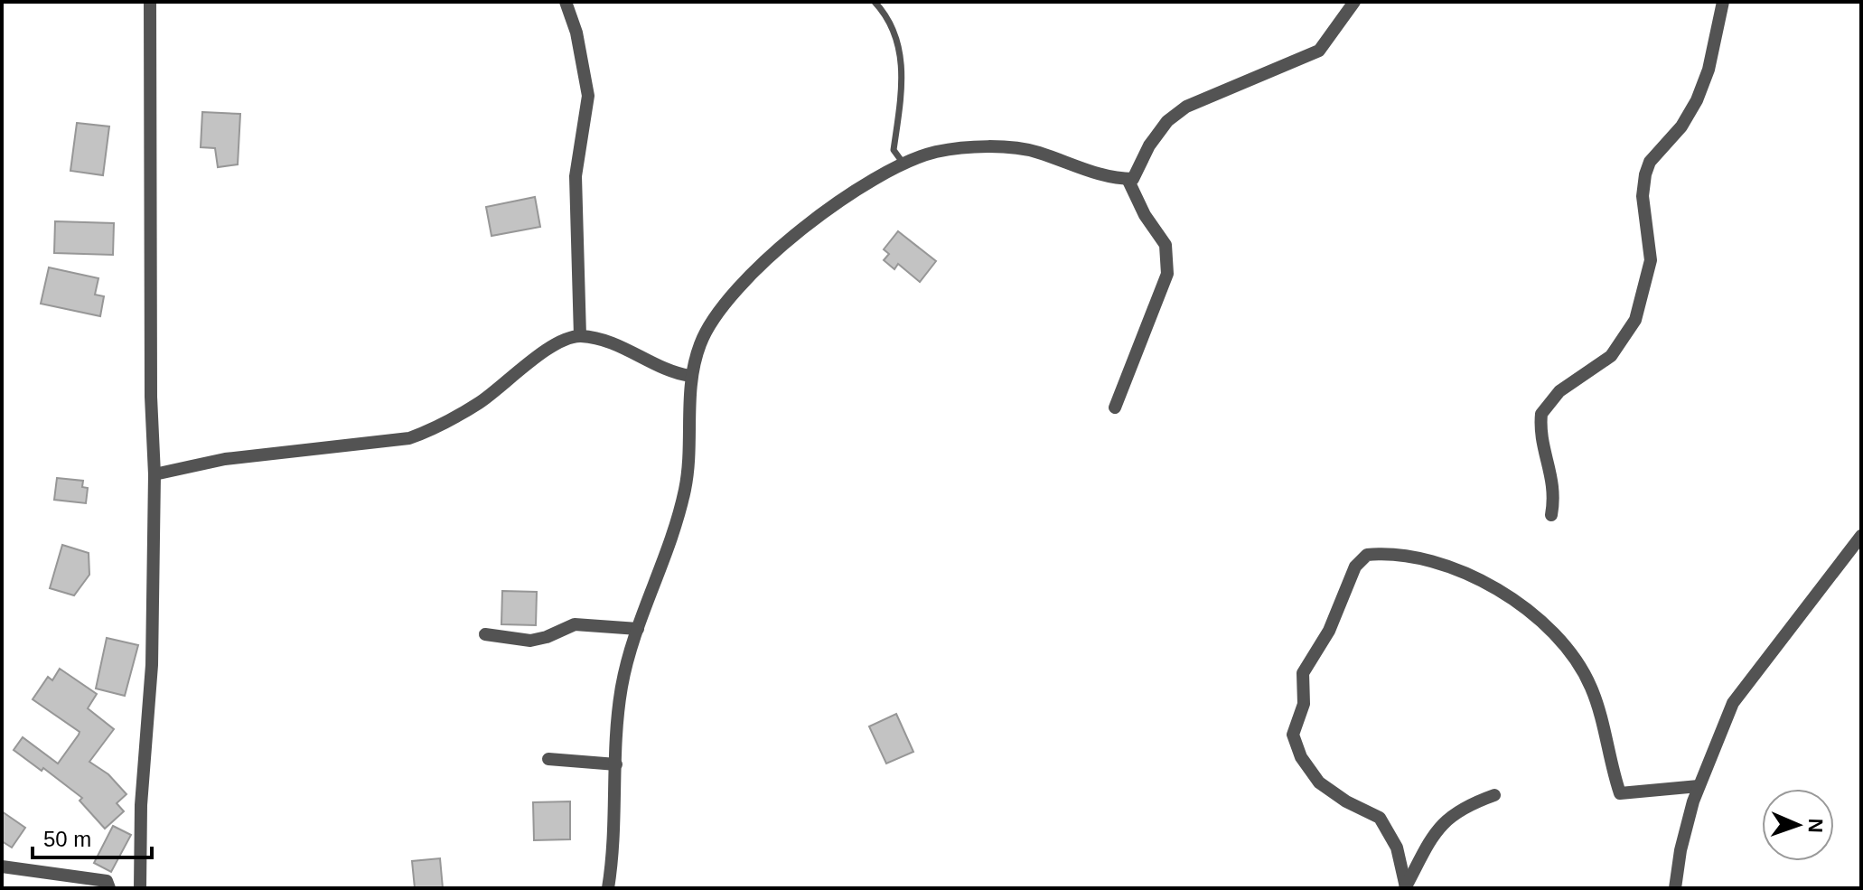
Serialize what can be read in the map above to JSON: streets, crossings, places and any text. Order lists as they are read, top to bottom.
{
  "scale_bar": "50 m",
  "north": "right"
}
